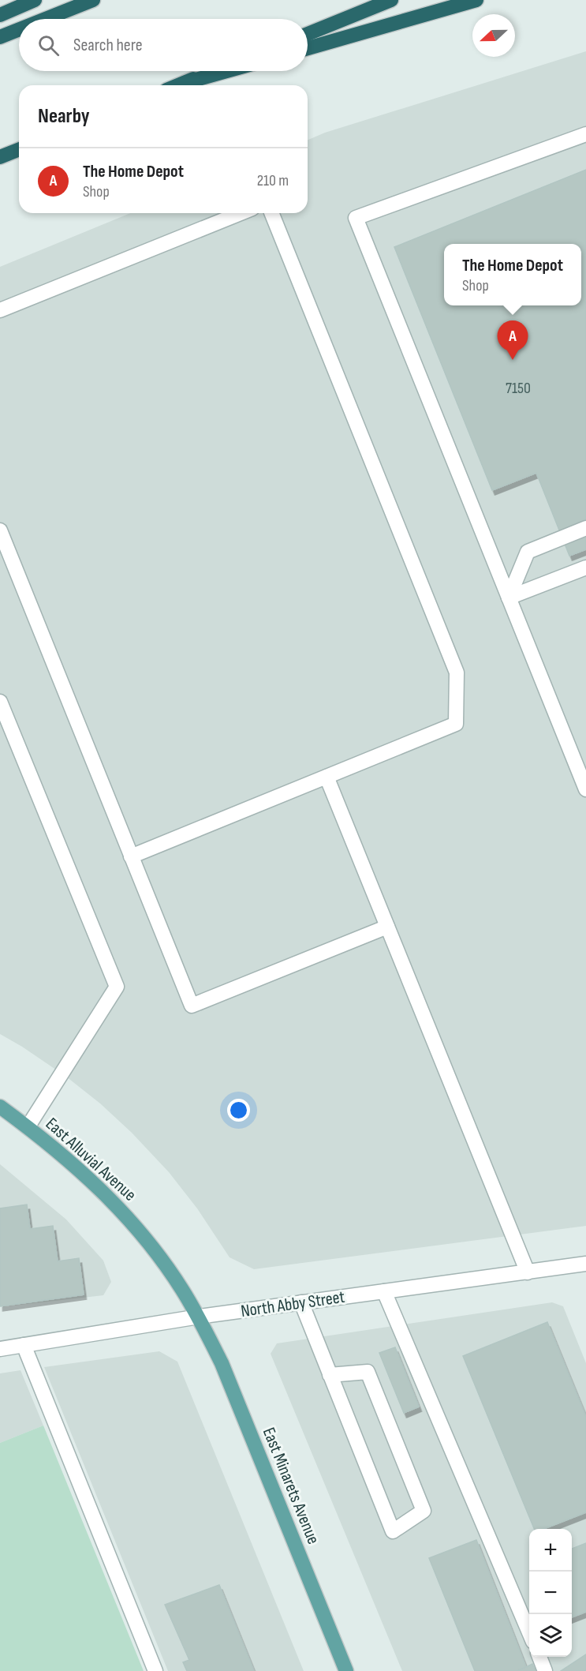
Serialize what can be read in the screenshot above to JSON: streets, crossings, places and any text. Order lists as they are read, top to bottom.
{
  "streets": {
    "main road": ["East Alluvial Avenue", "East Minarets Avenue"],
    "street": ["North Abby Street"]
  },
  "crossings": [
    ["East Alluvial Avenue", "North Abby Street"],
    ["East Alluvial Avenue", "East Minarets Avenue"],
    ["North Abby Street", "East Minarets Avenue"]
  ],
  "house_numbers": ["7150"],
  "north": "left",
  "page": {
    "search": "Search here",
    "heading": "Nearby",
    "list": [
      {
        "mark": "A",
        "name": "The Home Depot",
        "note": "Shop",
        "value": "210 m"
      }
    ],
    "popup": ["The Home Depot", "Shop"],
    "pins": "A",
    "map_buttons": ["+", "−"]
  }
}
